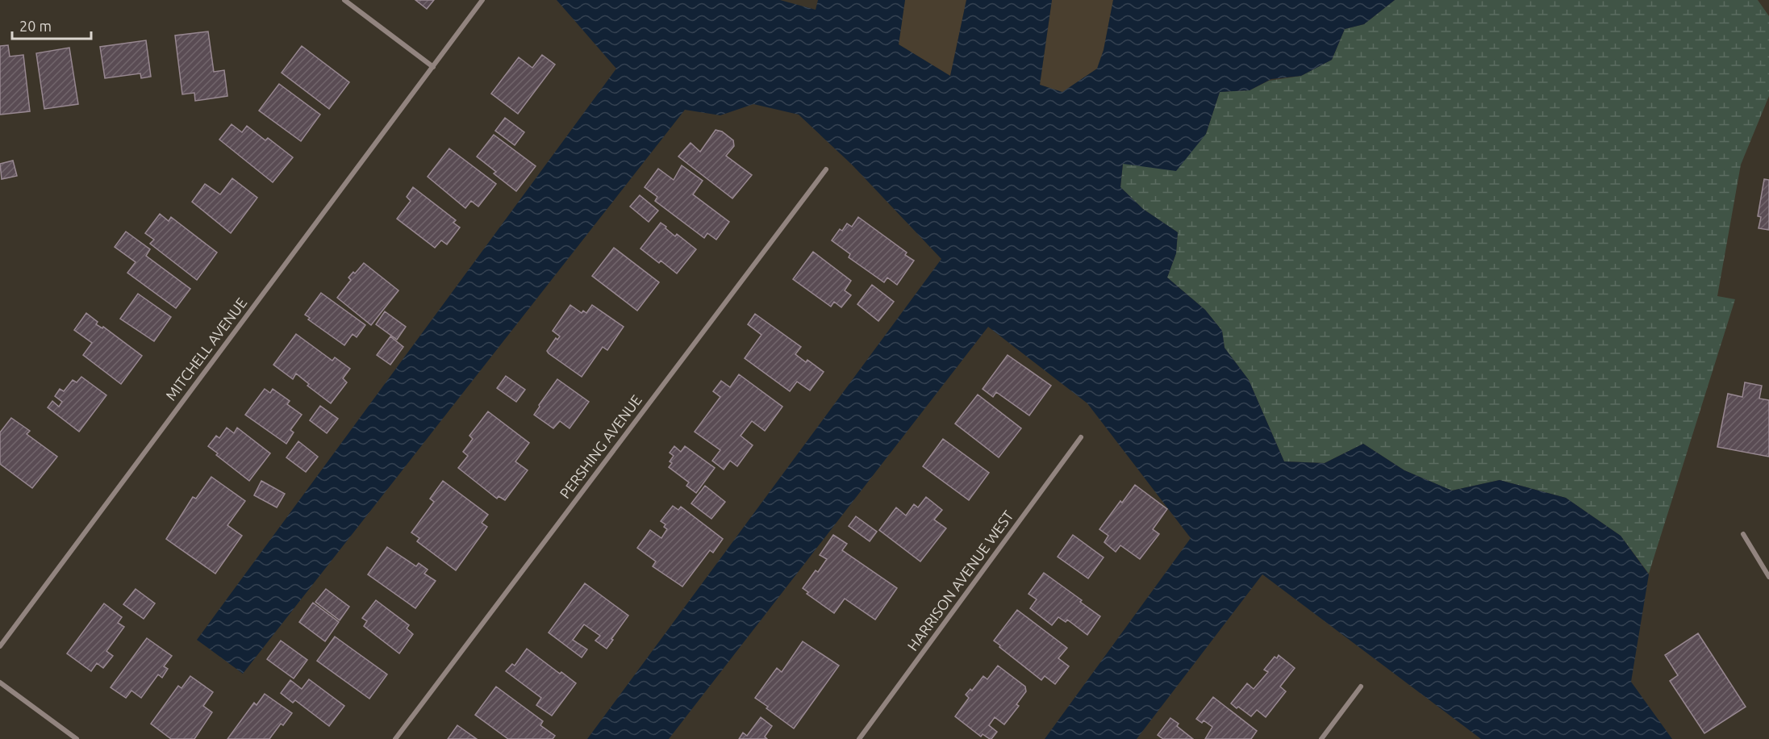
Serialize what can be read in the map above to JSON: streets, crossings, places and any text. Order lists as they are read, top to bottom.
{
  "streets": {
    "street": ["MITCHELL AVENUE", "PERSHING AVENUE", "HARRISON AVENUE WEST"]
  },
  "scale_bar": "20 m"
}
